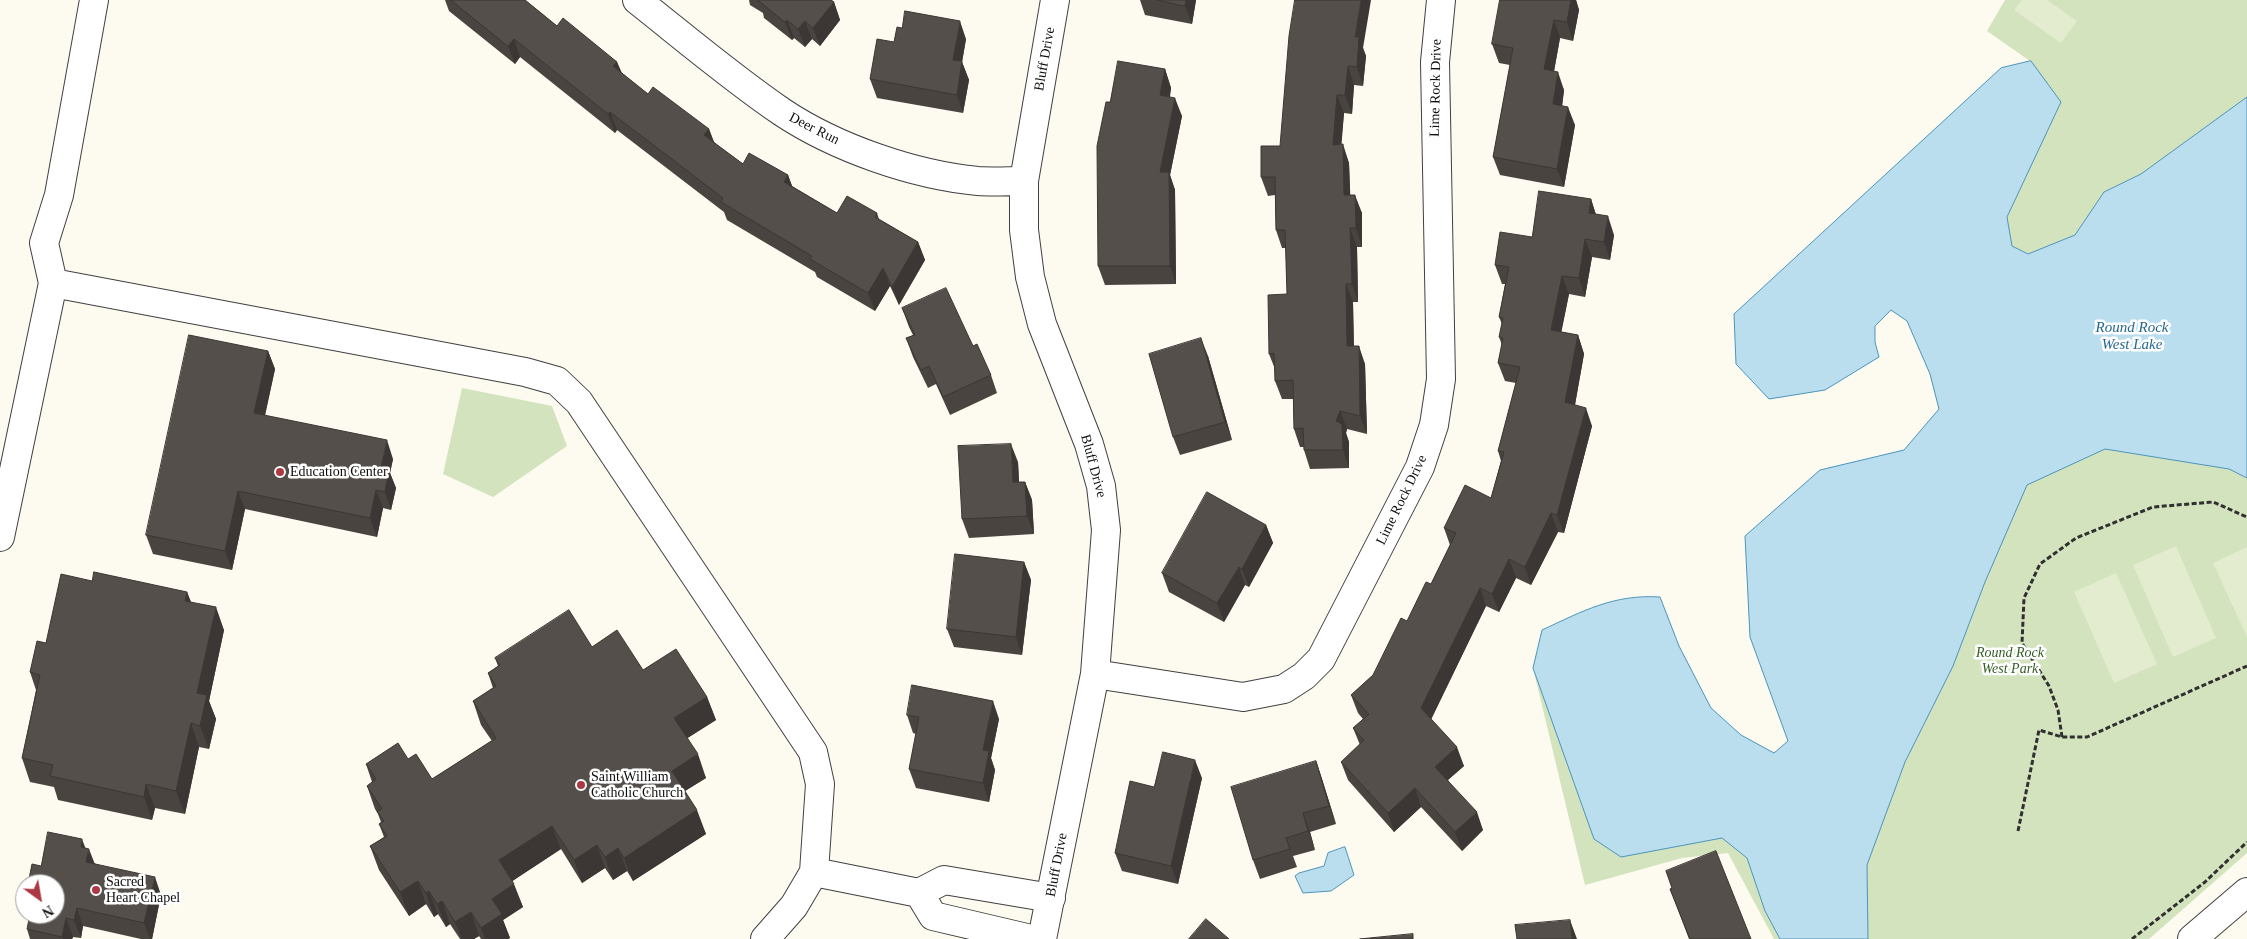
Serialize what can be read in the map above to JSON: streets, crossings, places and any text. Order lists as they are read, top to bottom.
{
  "streets": {
    "street": ["Bluff Drive", "Lime Rock Drive", "Deer Run"]
  },
  "crossings": [
    ["Bluff Drive", "Lime Rock Drive"],
    ["Bluff Drive", "Deer Run"]
  ],
  "water": ["Round Rock West Lake"],
  "parks": ["Round Rock West Park"],
  "places": ["Education Center", "Saint William Catholic Church", "Sacred Heart Chapel"],
  "north": "bottom right"
}
